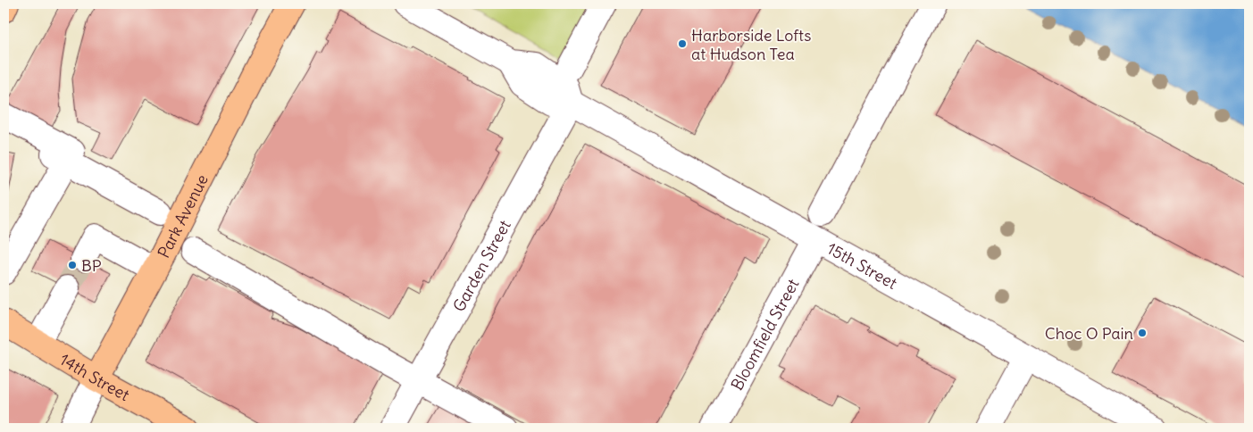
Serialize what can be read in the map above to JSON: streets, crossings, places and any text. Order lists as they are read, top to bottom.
{
  "streets": {
    "main road": ["Park Avenue", "14th Street"],
    "street": ["Garden Street", "15th Street", "Bloomfield Street"]
  },
  "crossings": [
    ["Park Avenue", "14th Street"],
    ["Garden Street", "15th Street"],
    ["15th Street", "Bloomfield Street"]
  ],
  "places": ["Harborside Lofts at Hudson Tea", "BP", "Choc O Pain"]
}
